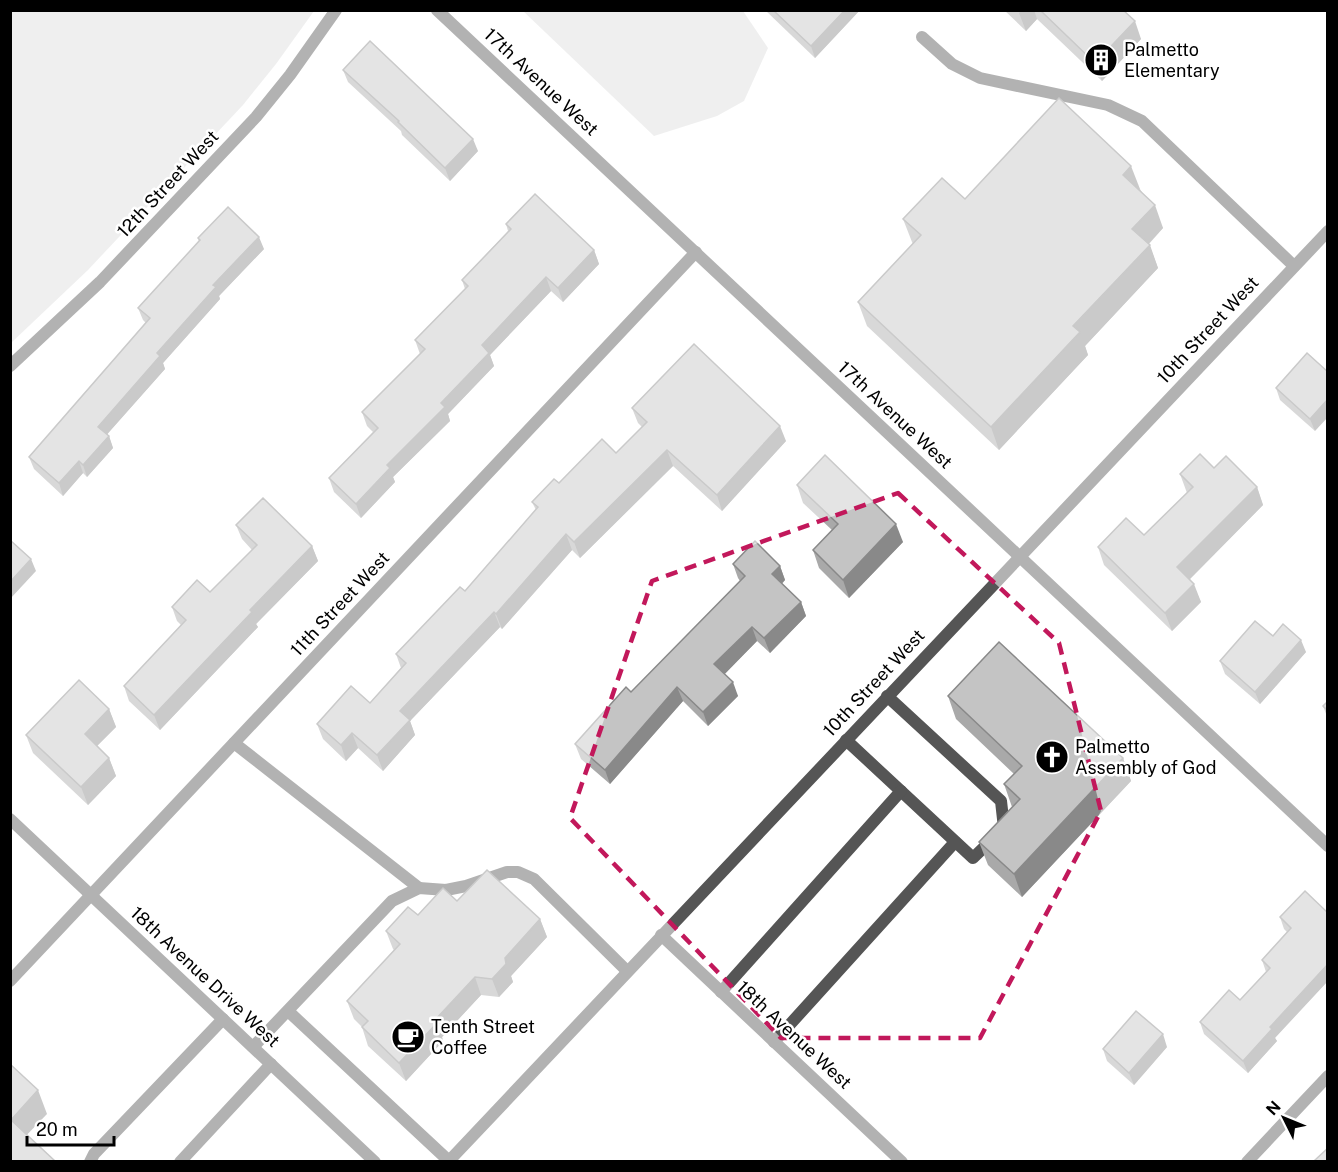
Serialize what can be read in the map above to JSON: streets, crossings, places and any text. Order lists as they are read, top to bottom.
{
  "streets": {
    "street": [
      "17th Avenue West",
      "12th Street West",
      "10th Street West",
      "11th Street West",
      "18th Avenue Drive West",
      "18th Avenue West"
    ]
  },
  "crossings": [
    ["17th Avenue West", "10th Street West"],
    ["17th Avenue West", "11th Street West"],
    ["10th Street West", "18th Avenue West"],
    ["11th Street West", "18th Avenue Drive West"]
  ],
  "places": {
    "building": ["Palmetto Elementary"],
    "church": ["Palmetto Assembly of God"],
    "cafe": ["Tenth Street Coffee"]
  },
  "scale_bar": "20 m",
  "north": "top left"
}
